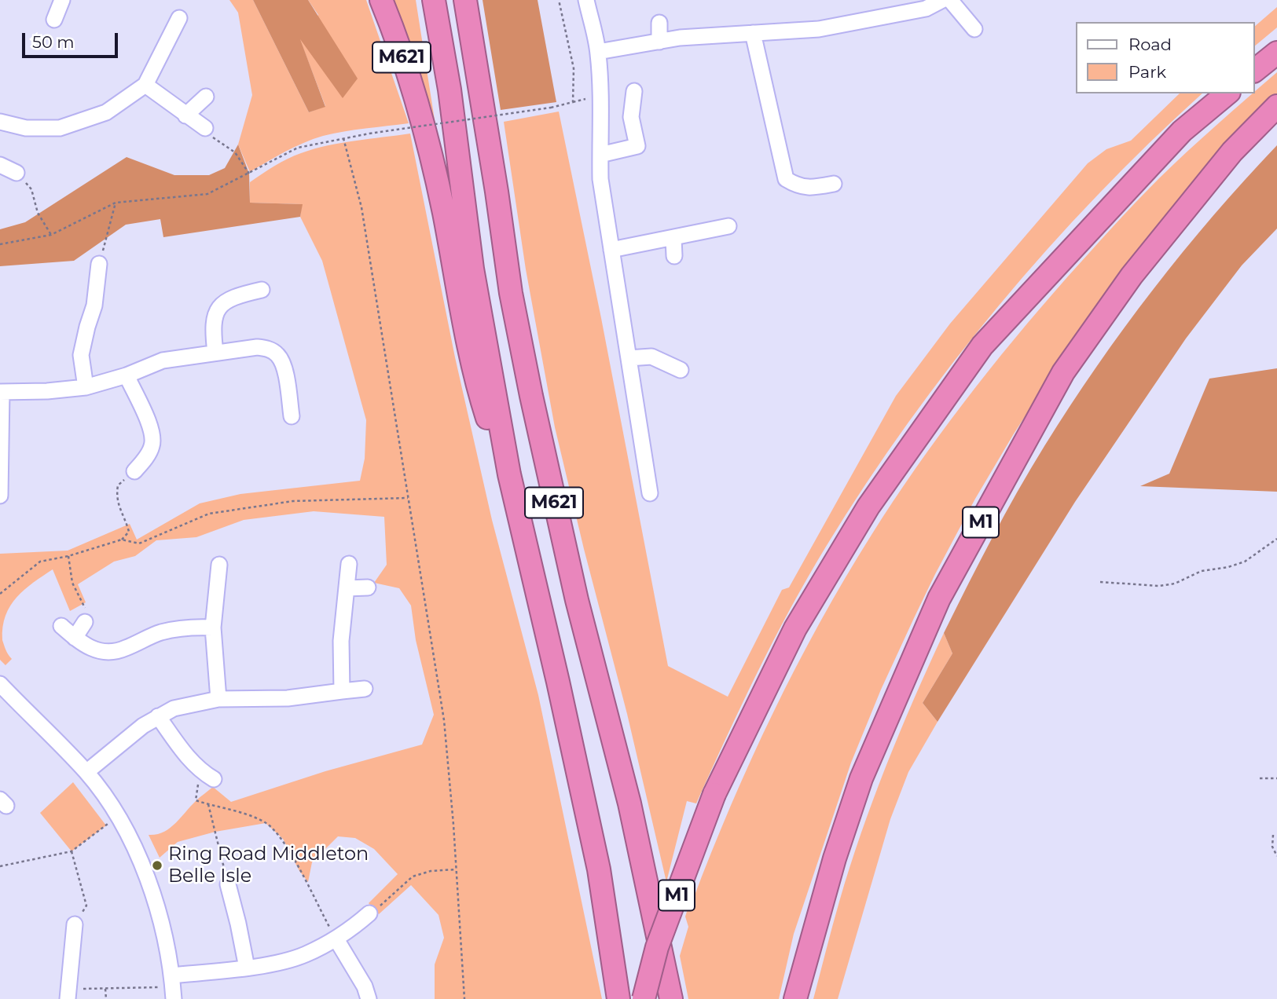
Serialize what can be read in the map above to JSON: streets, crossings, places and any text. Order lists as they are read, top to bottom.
{
  "streets": {
    "highway": ["M621", "M1"]
  },
  "places": ["Ring Road Middleton Belle Isle"],
  "legend": ["Road", "Park"],
  "scale_bar": "50 m"
}
